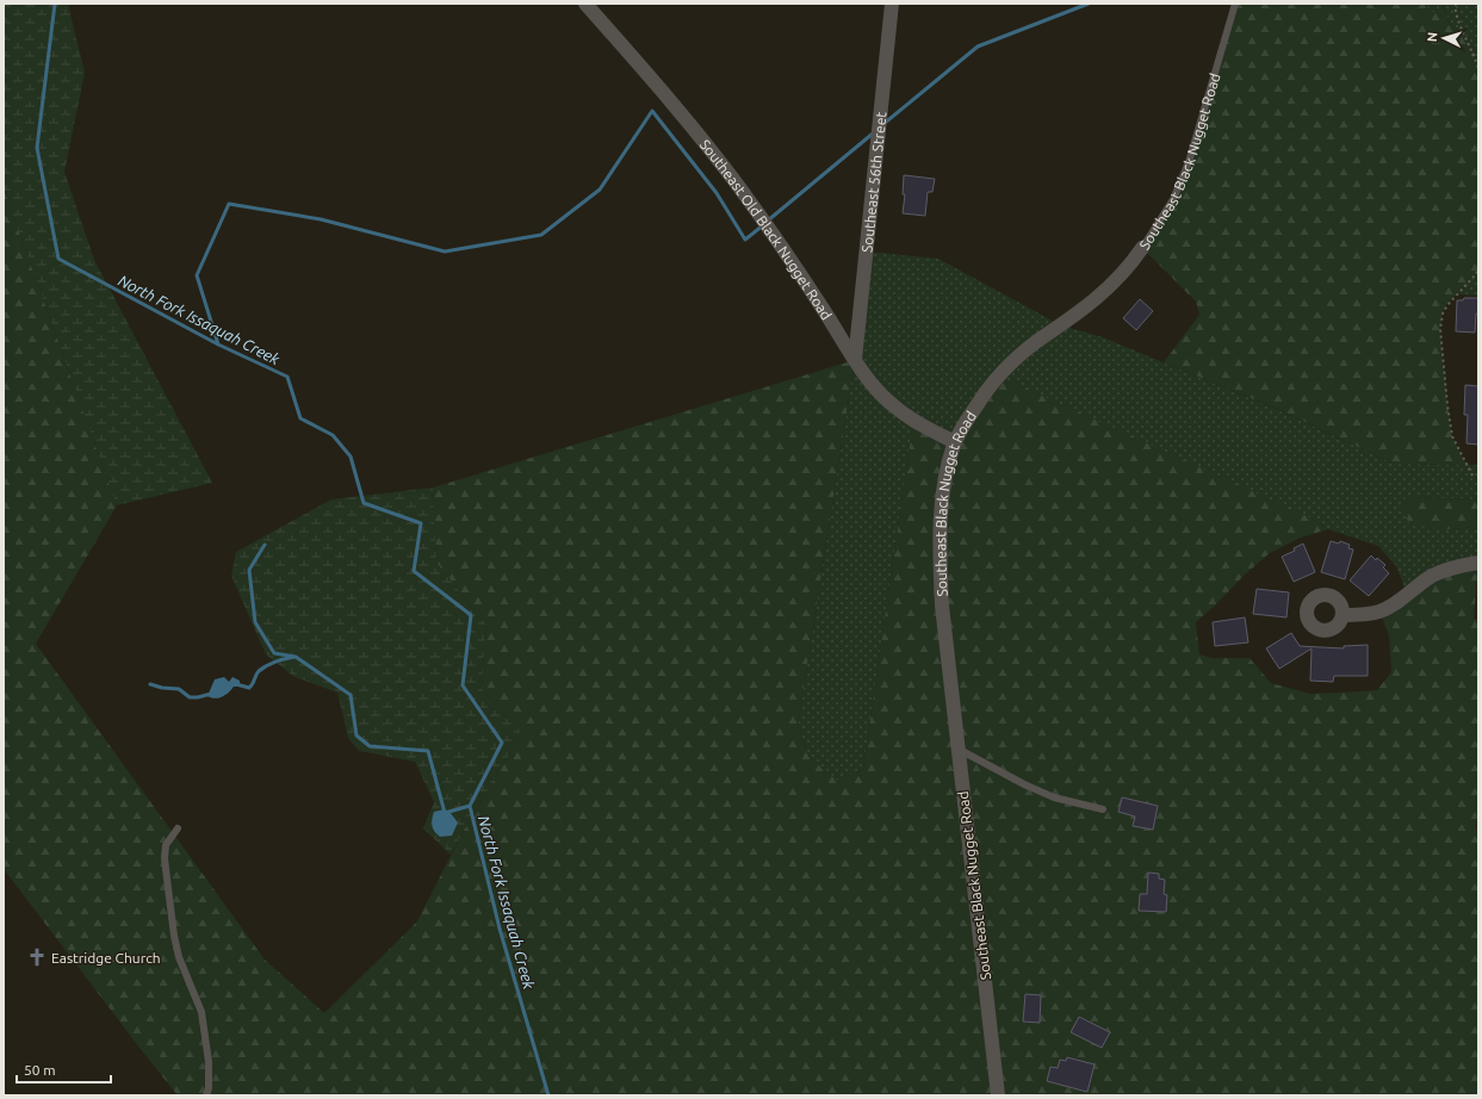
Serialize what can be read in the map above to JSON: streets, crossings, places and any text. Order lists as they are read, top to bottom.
{
  "streets": {
    "street": ["Southeast Black Nugget Road", "Southeast 56th Street", "Southeast Old Black Nugget Road"]
  },
  "crossings": [
    ["Southeast Black Nugget Road", "Southeast Old Black Nugget Road"],
    ["Southeast 56th Street", "Southeast Old Black Nugget Road"]
  ],
  "water": ["North Fork Issaquah Creek"],
  "places": {
    "church": ["Eastridge Church"]
  },
  "scale_bar": "50 m",
  "north": "left"
}
